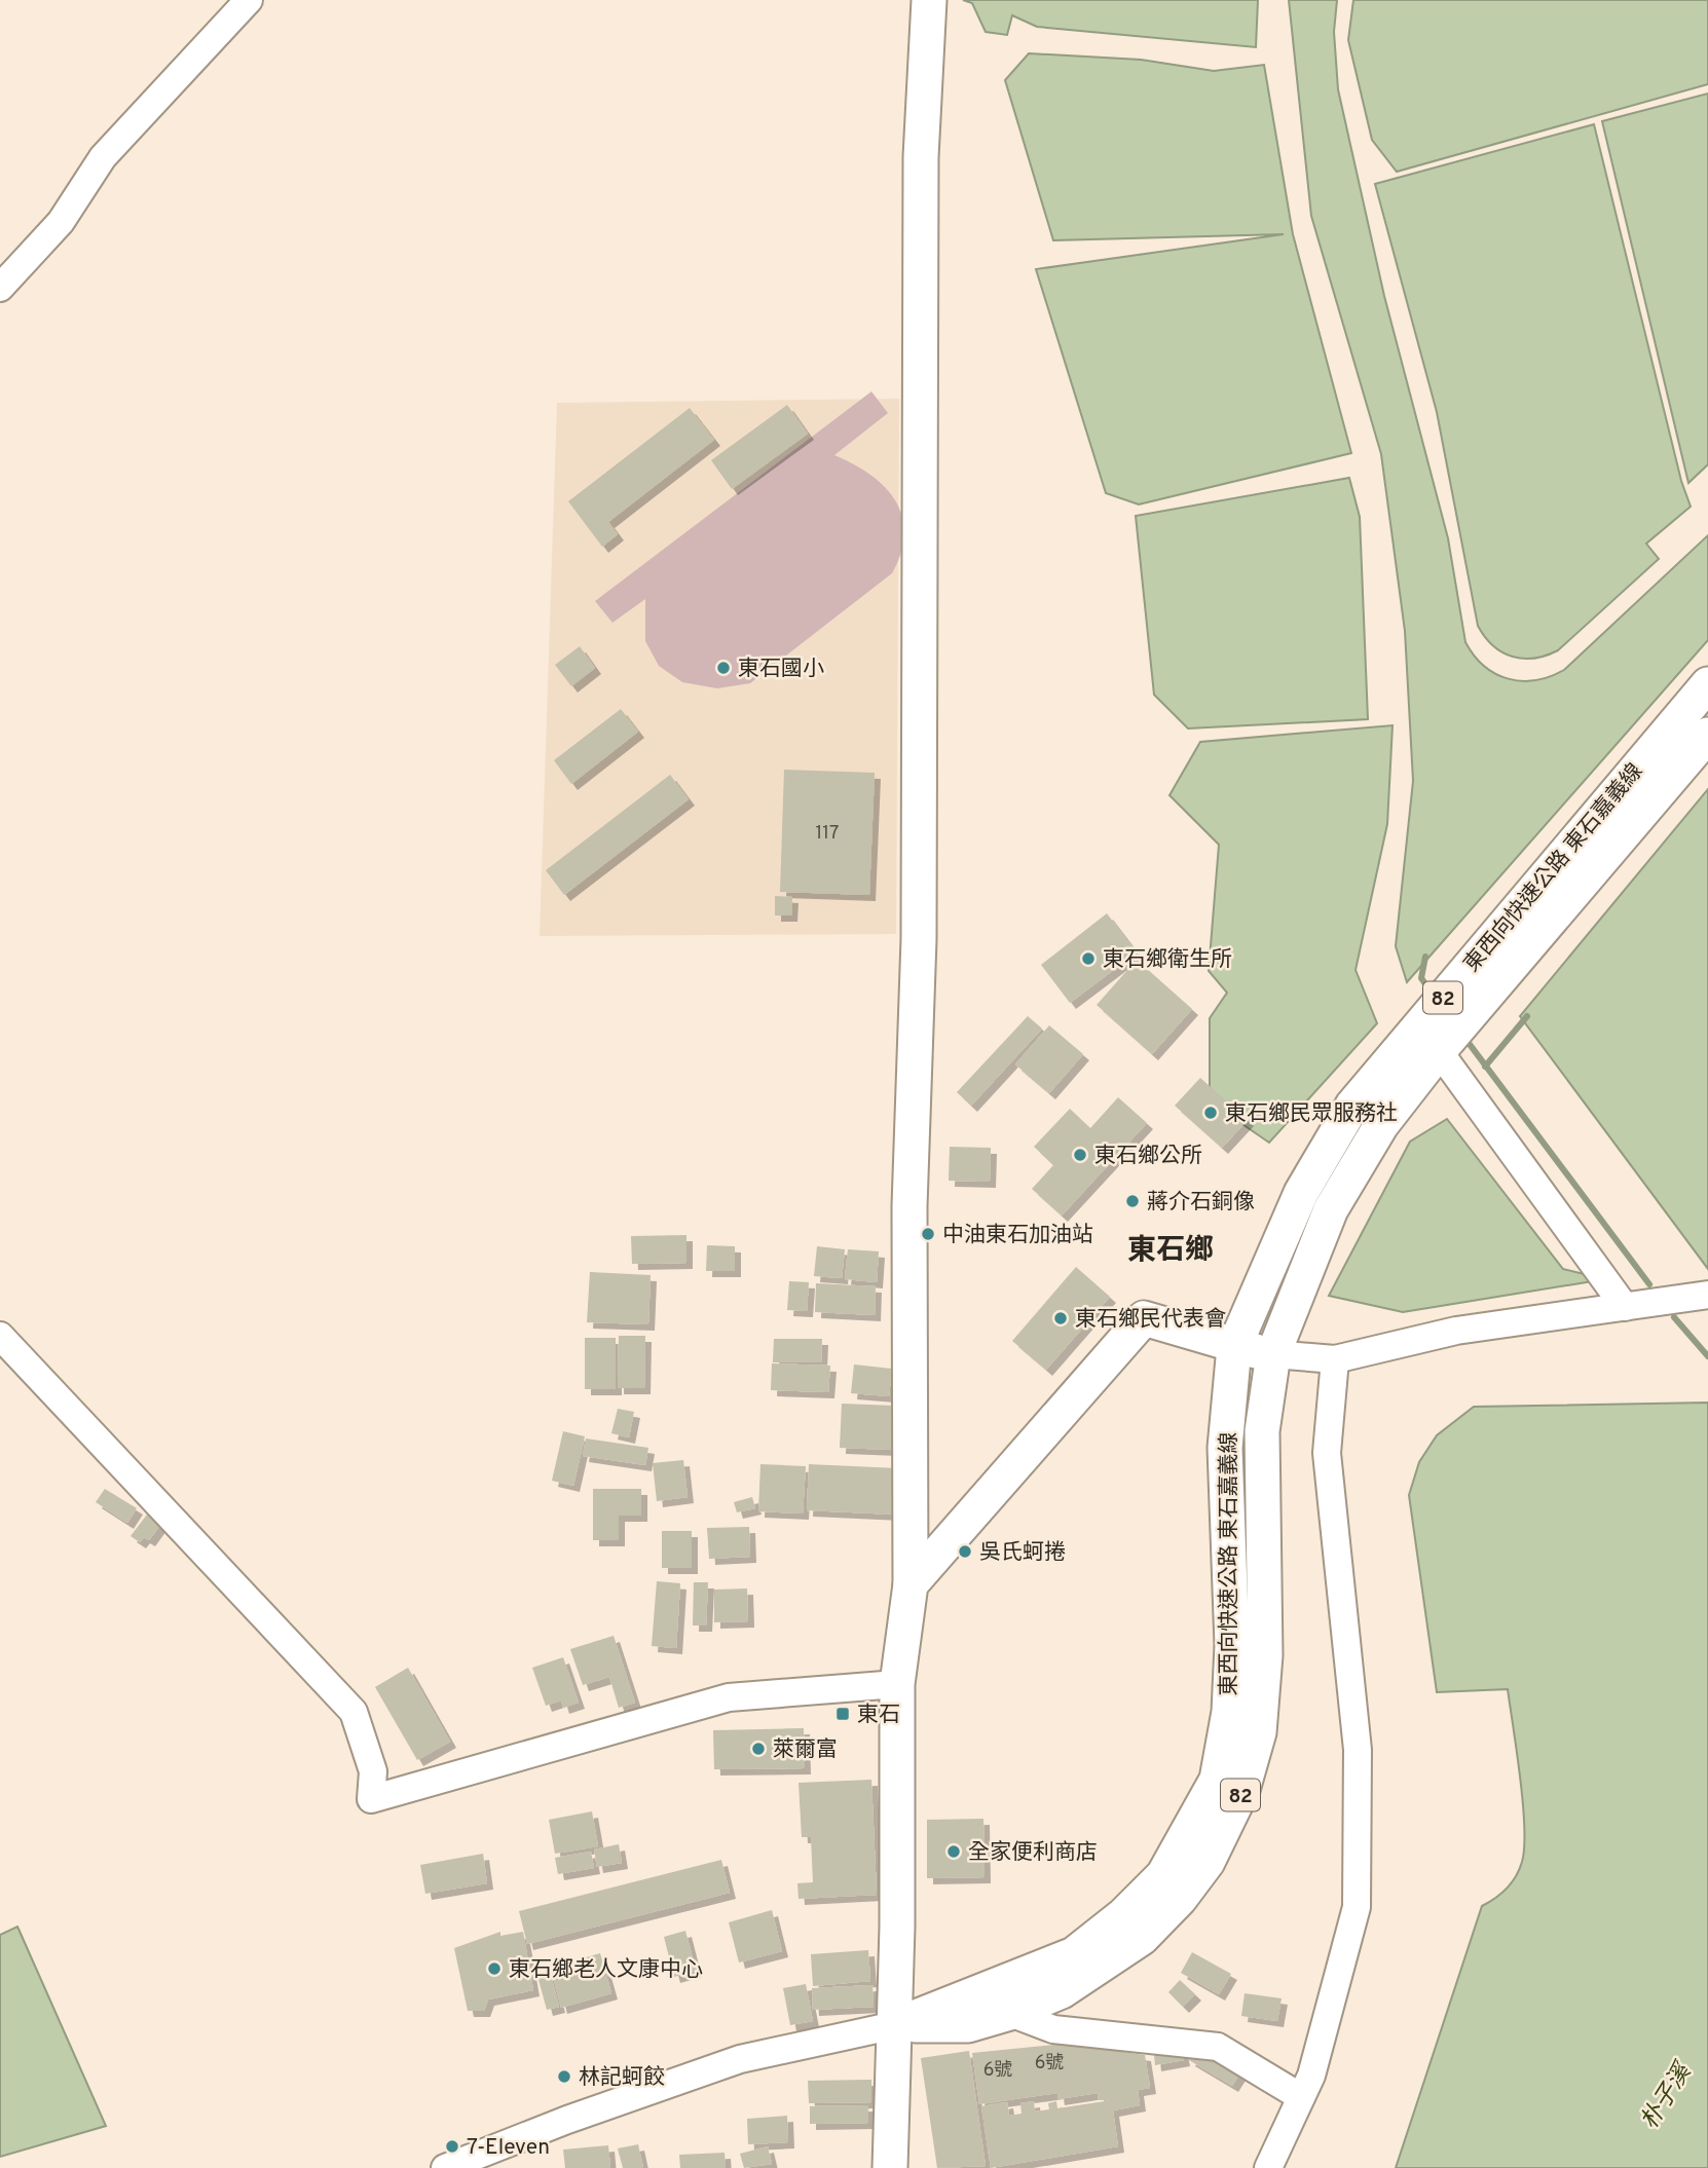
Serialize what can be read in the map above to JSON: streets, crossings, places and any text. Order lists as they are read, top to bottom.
{
  "streets": {
    "main road": ["東西向快速公路 東石嘉義線", "82"]
  },
  "districts": ["東石鄉"],
  "water": ["朴子溪"],
  "places": {
    "other": [
      "東石國小",
      "東石鄉衛生所",
      "東石鄉民眾服務社",
      "東石鄉公所",
      "蔣介石銅像",
      "中油東石加油站",
      "東石鄉民代表會",
      "吳氏蚵捲",
      "萊爾富",
      "全家便利商店",
      "東石鄉老人文康中心",
      "林記蚵餃",
      "7-Eleven"
    ],
    "transit": ["東石"]
  },
  "house_numbers": ["117", "6號", "6號"]
}
